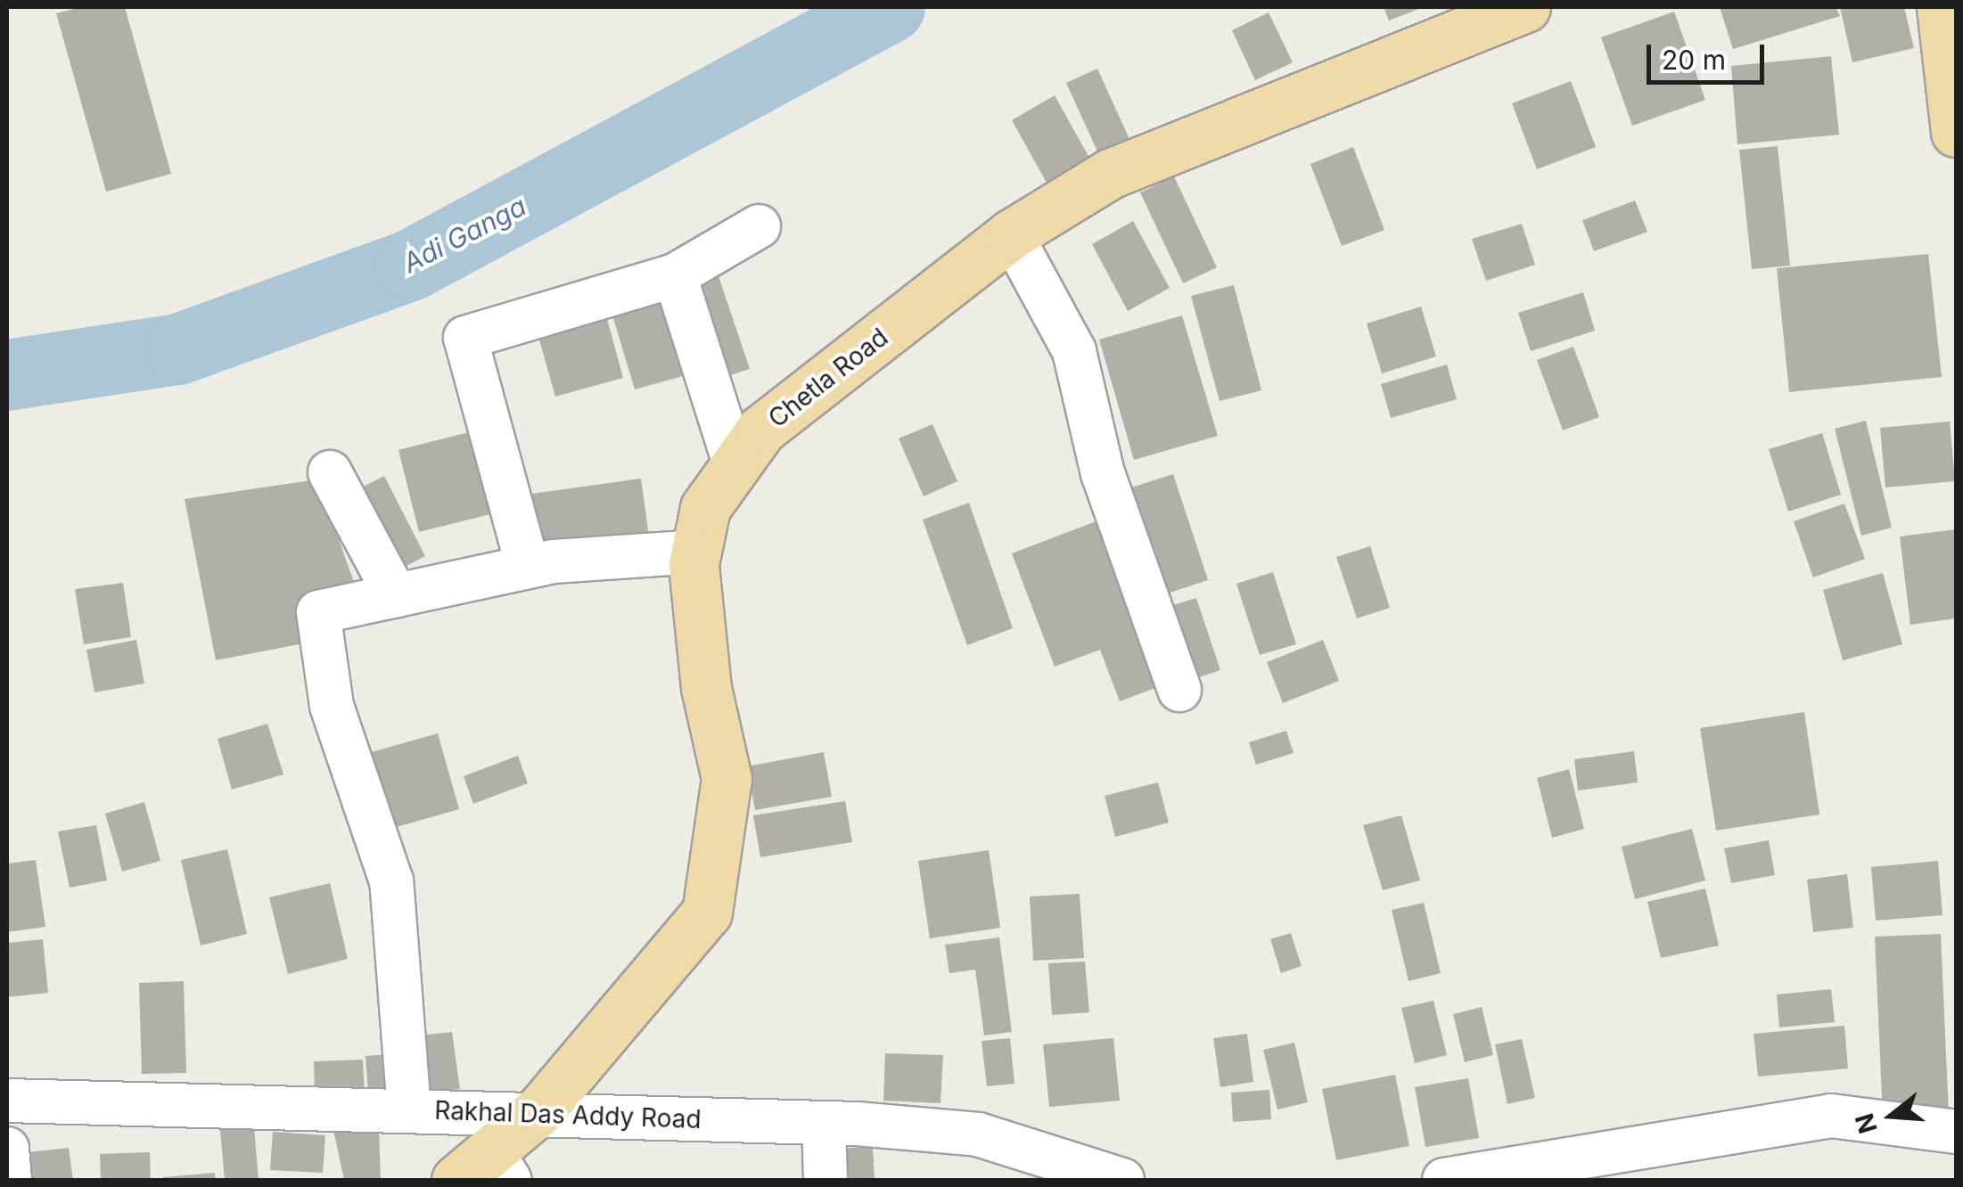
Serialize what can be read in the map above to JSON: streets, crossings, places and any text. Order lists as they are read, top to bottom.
{
  "streets": {
    "main road": ["Chetla Road"],
    "street": ["Rakhal Das Addy Road"]
  },
  "crossings": [
    ["Chetla Road", "Rakhal Das Addy Road"]
  ],
  "water": ["Adi Ganga"],
  "scale_bar": "20 m",
  "north": "left"
}
